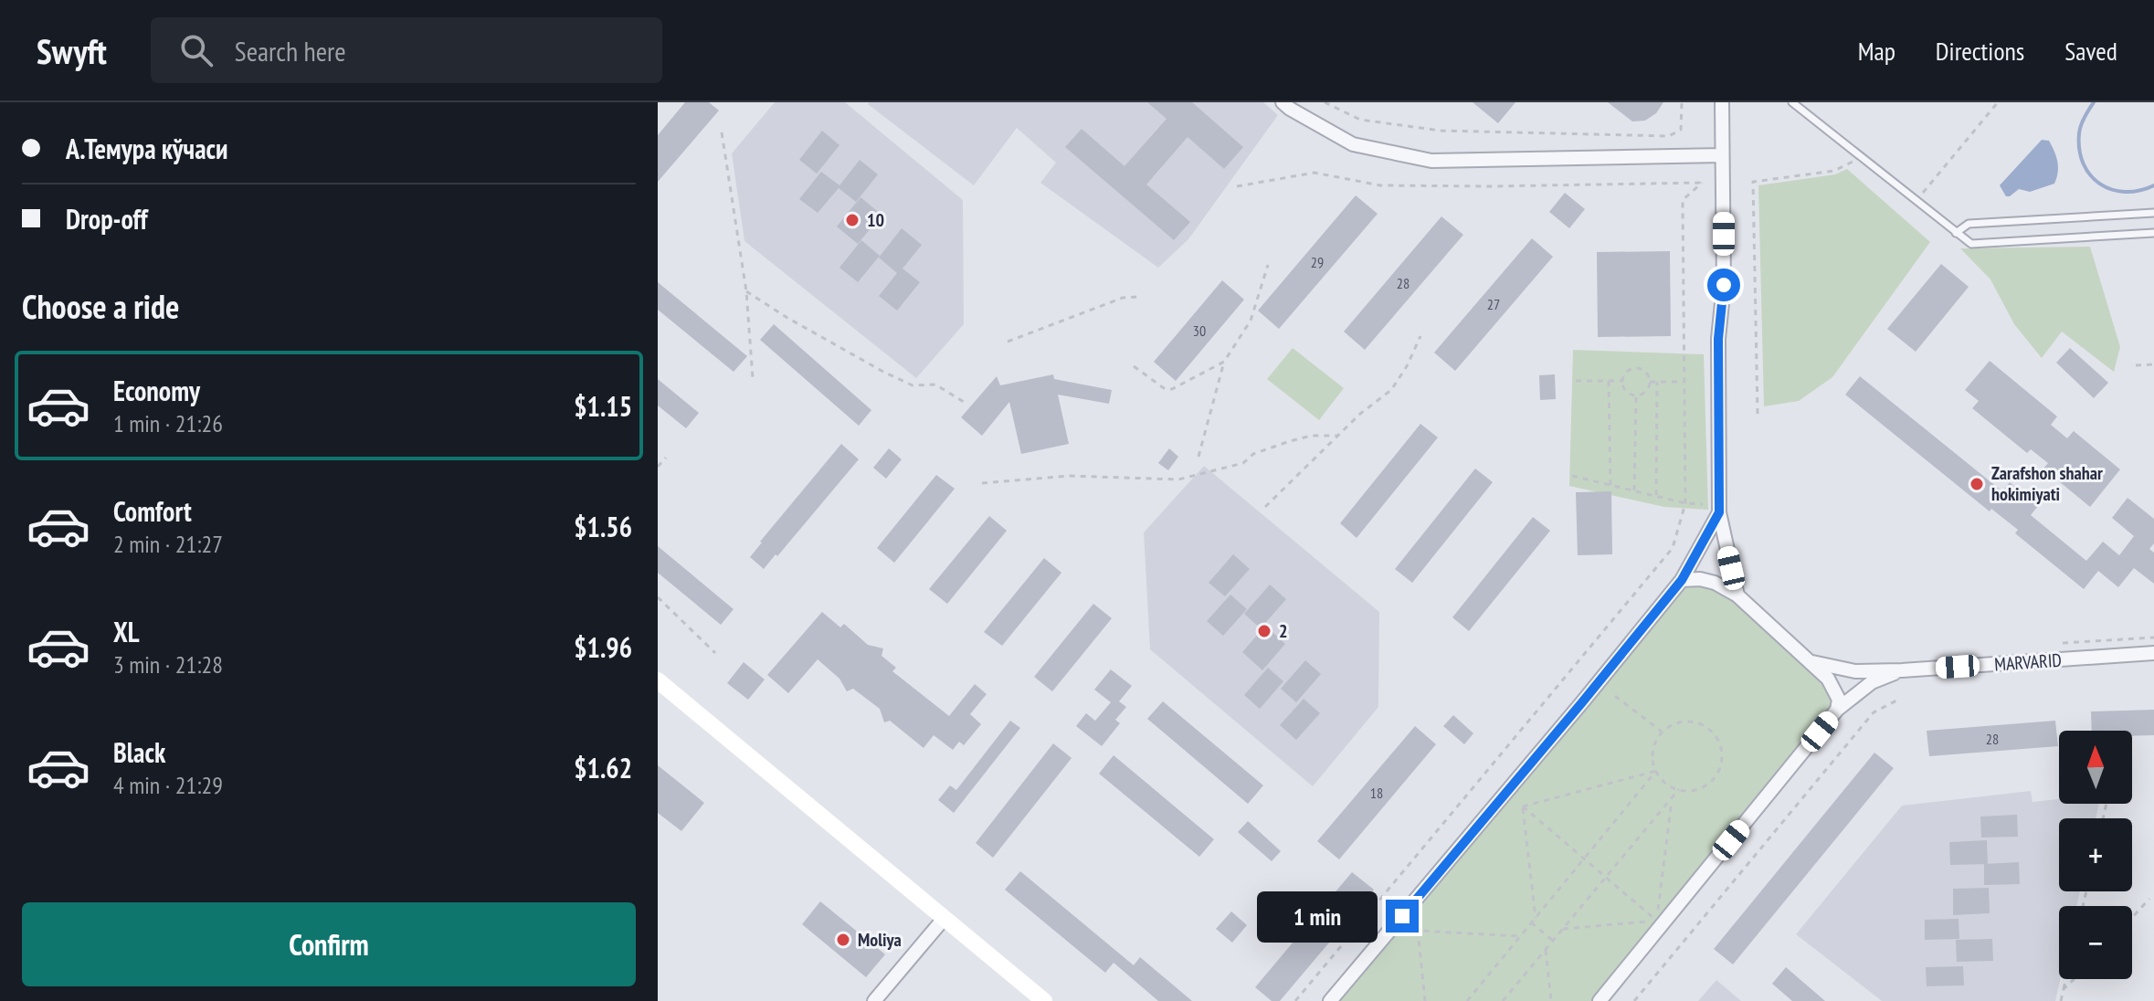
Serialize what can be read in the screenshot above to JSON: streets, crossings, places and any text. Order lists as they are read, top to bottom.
{
  "streets": {
    "street": ["MARVARID"]
  },
  "places": [
    "10",
    "Zarafshon shahar hokimiyati",
    "2",
    "Moliya"
  ],
  "house_numbers": [
    "29",
    "28",
    "27",
    "30",
    "28",
    "18"
  ],
  "north": "top",
  "page": {
    "header": "Swyft",
    "search": "Search here",
    "nav": ["Map", "Directions", "Saved"],
    "banner": ["А.Темура кўчаси", "Drop-off"],
    "heading": "Choose a ride",
    "list": [
      {
        "name": "Economy",
        "note": "1 min · 21:26",
        "value": "$1.15"
      },
      {
        "name": "Comfort",
        "note": "2 min · 21:27",
        "value": "$1.56"
      },
      {
        "name": "XL",
        "note": "3 min · 21:28",
        "value": "$1.96"
      },
      {
        "name": "Black",
        "note": "4 min · 21:29",
        "value": "$1.62"
      }
    ],
    "map_buttons": ["+", "−"],
    "buttons": "Confirm",
    "bubble": "1 min"
  }
}
